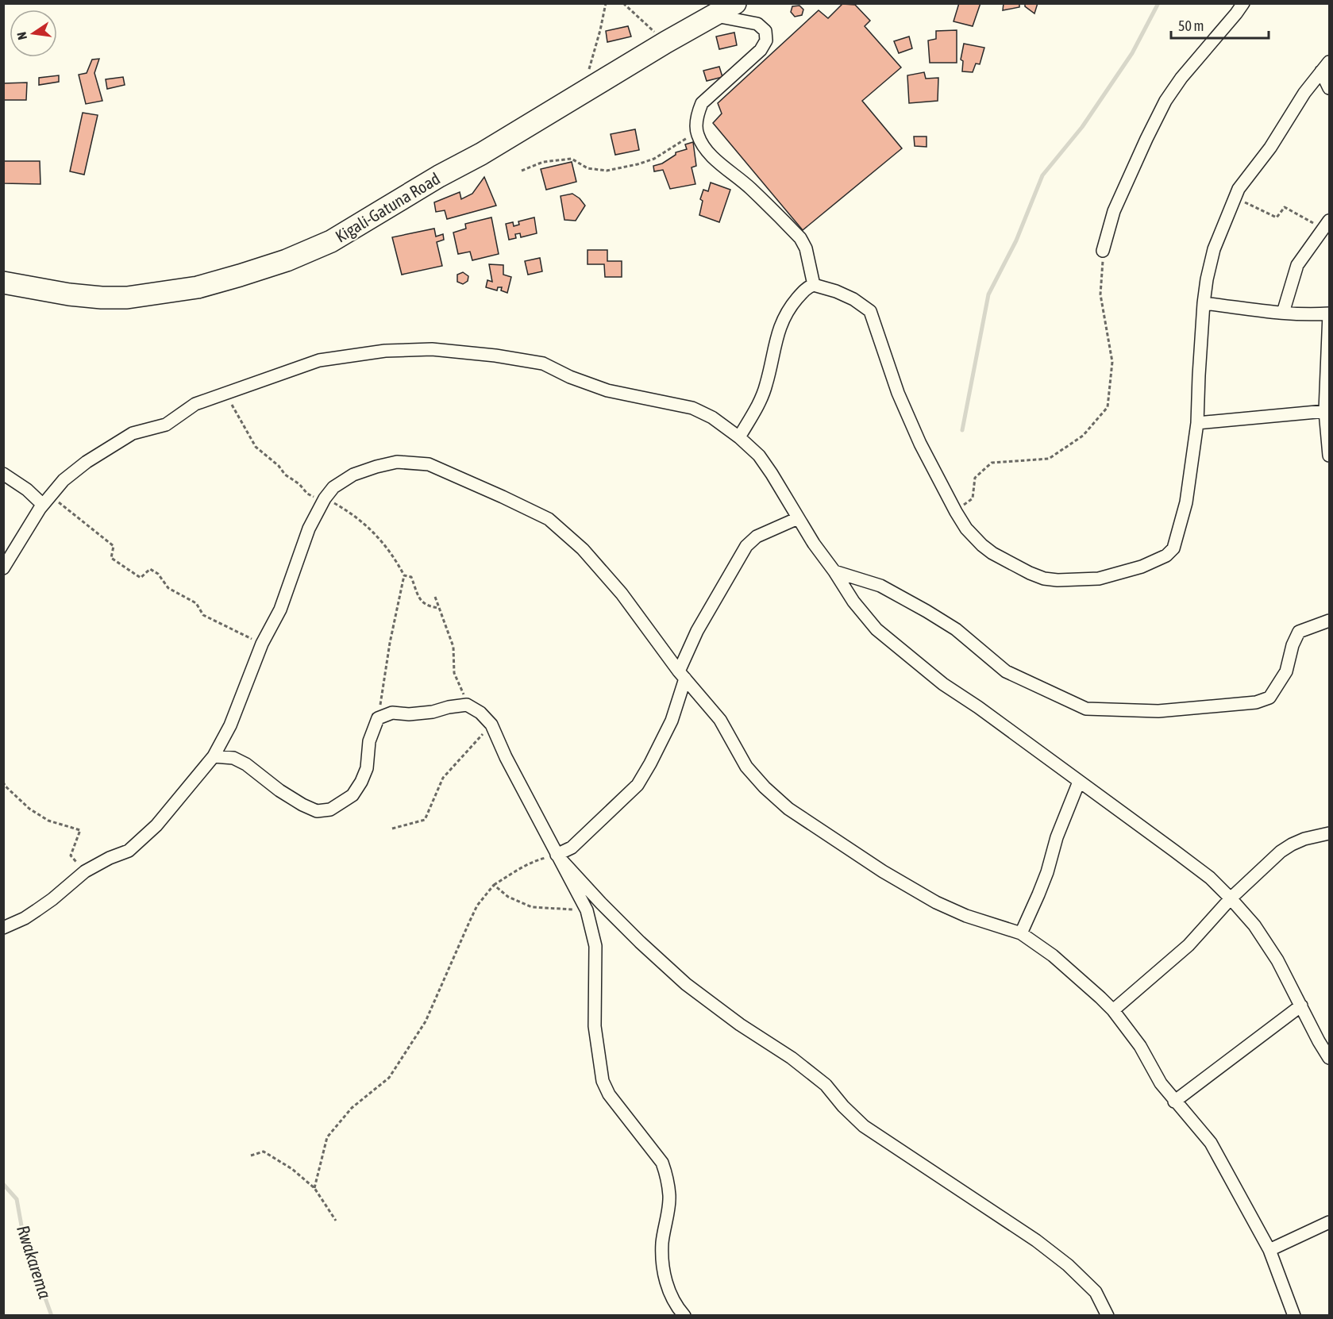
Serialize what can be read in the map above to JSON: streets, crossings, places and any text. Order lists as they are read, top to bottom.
{
  "streets": {
    "highway": ["Kigali-Gatuna Road"]
  },
  "water": ["Rwakarema"],
  "scale_bar": "50 m",
  "north": "left"
}
